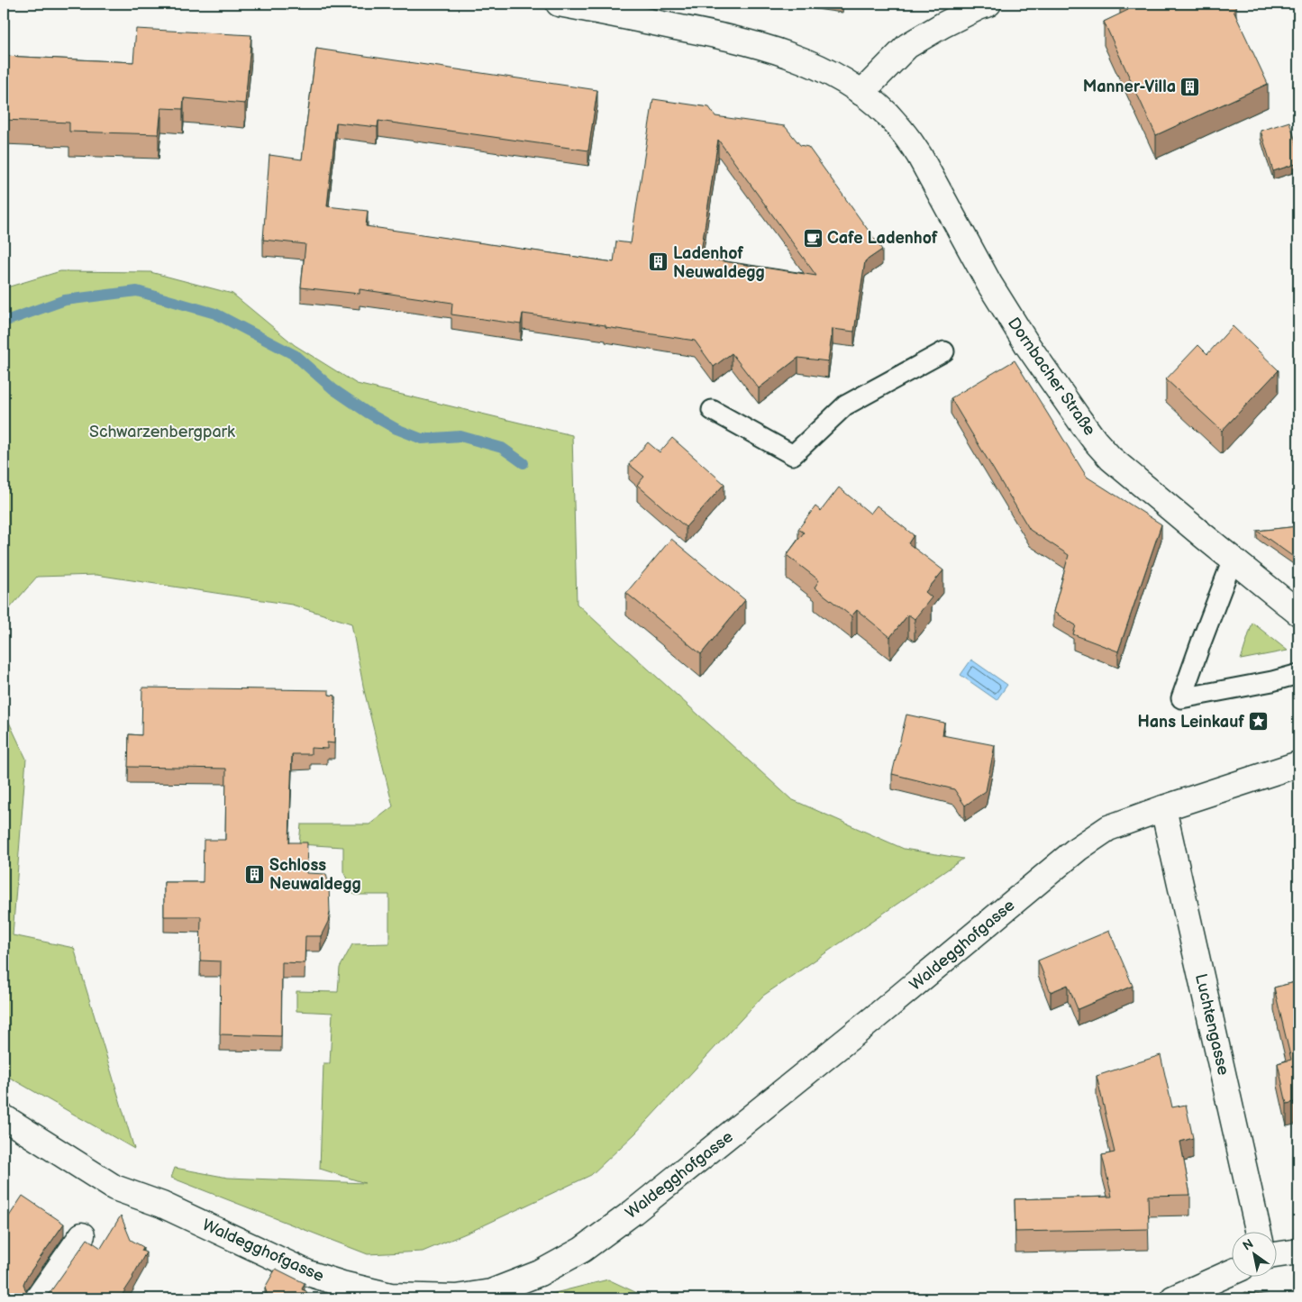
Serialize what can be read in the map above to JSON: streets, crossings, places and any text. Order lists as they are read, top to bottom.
{
  "streets": {
    "street": ["Dornbacher Straße", "Waldegghofgasse", "Luchtengasse"]
  },
  "crossings": [
    ["Waldegghofgasse", "Luchtengasse"]
  ],
  "parks": ["Schwarzenbergpark"],
  "places": {
    "building": ["Manner-Villa", "Ladenhof Neuwaldegg", "Schloss Neuwaldegg"],
    "cafe": ["Cafe Ladenhof"],
    "place": ["Hans Leinkauf"]
  },
  "north": "top left"
}
